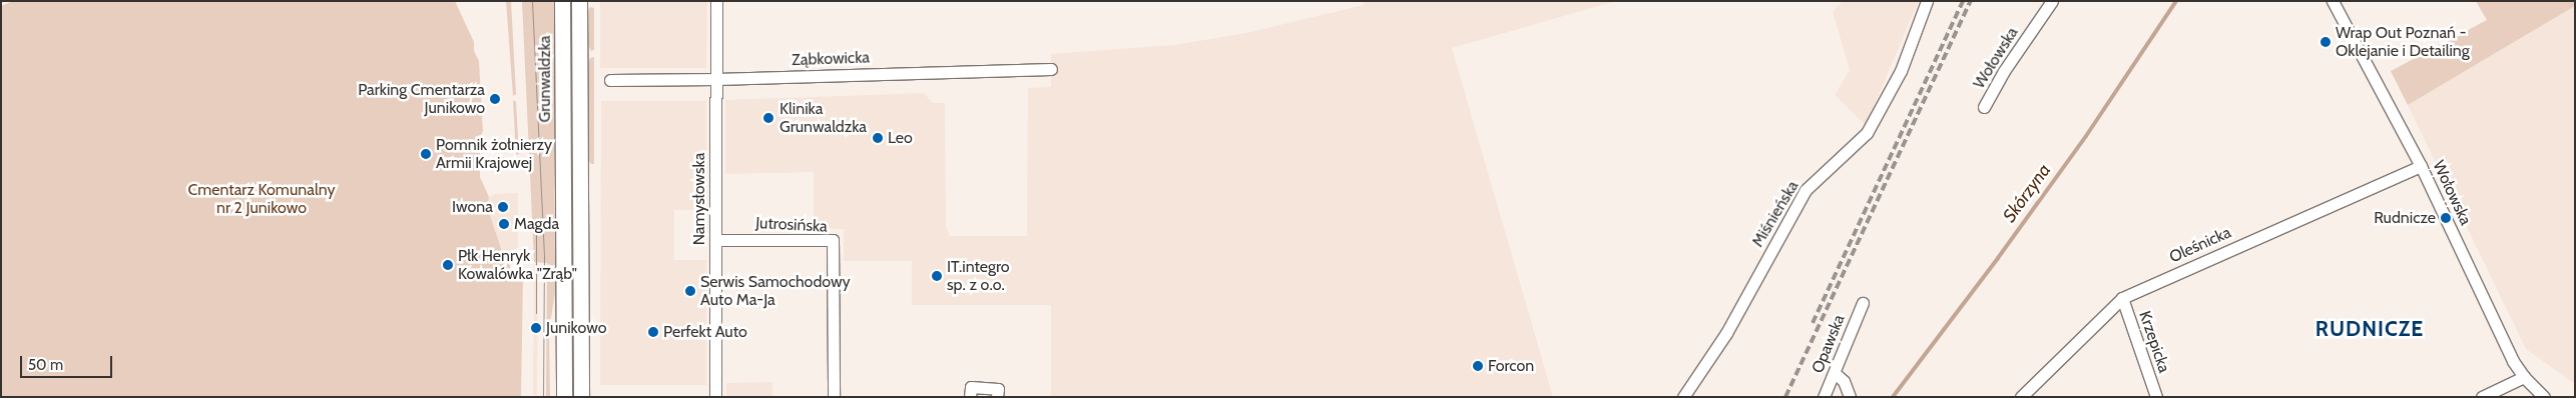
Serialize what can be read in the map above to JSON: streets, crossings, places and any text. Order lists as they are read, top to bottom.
{
  "streets": {
    "street": [
      "Wołowska",
      "Ząbkowicka",
      "Grunwaldzka",
      "Namysłowska",
      "Miśnieńska",
      "Jutrosińska",
      "Oleśnicka",
      "Krzepicka",
      "Opawska"
    ]
  },
  "crossings": [
    ["Wołowska", "Oleśnicka"],
    ["Ząbkowicka", "Namysłowska"],
    ["Namysłowska", "Jutrosińska"],
    ["Oleśnicka", "Krzepicka"]
  ],
  "districts": ["RUDNICZE"],
  "water": ["Skórzyna"],
  "parks": ["Cmentarz Komunalny nr 2 Junikowo"],
  "places": [
    "Wrap Out Poznań - Oklejanie i Detailing",
    "Parking Cmentarza Junikowo",
    "Klinika Grunwaldzka",
    "Leo",
    "Pomnik żołnierzy Armii Krajowej",
    "Iwona",
    "Rudnicze",
    "Magda",
    "Płk Henryk Kowalówka \"Zrąb\"",
    "IT.integro sp. z o.o.",
    "Serwis Samochodowy Auto Ma-Ja",
    "Junikowo",
    "Perfekt Auto",
    "Forcon"
  ],
  "scale_bar": "50 m"
}
